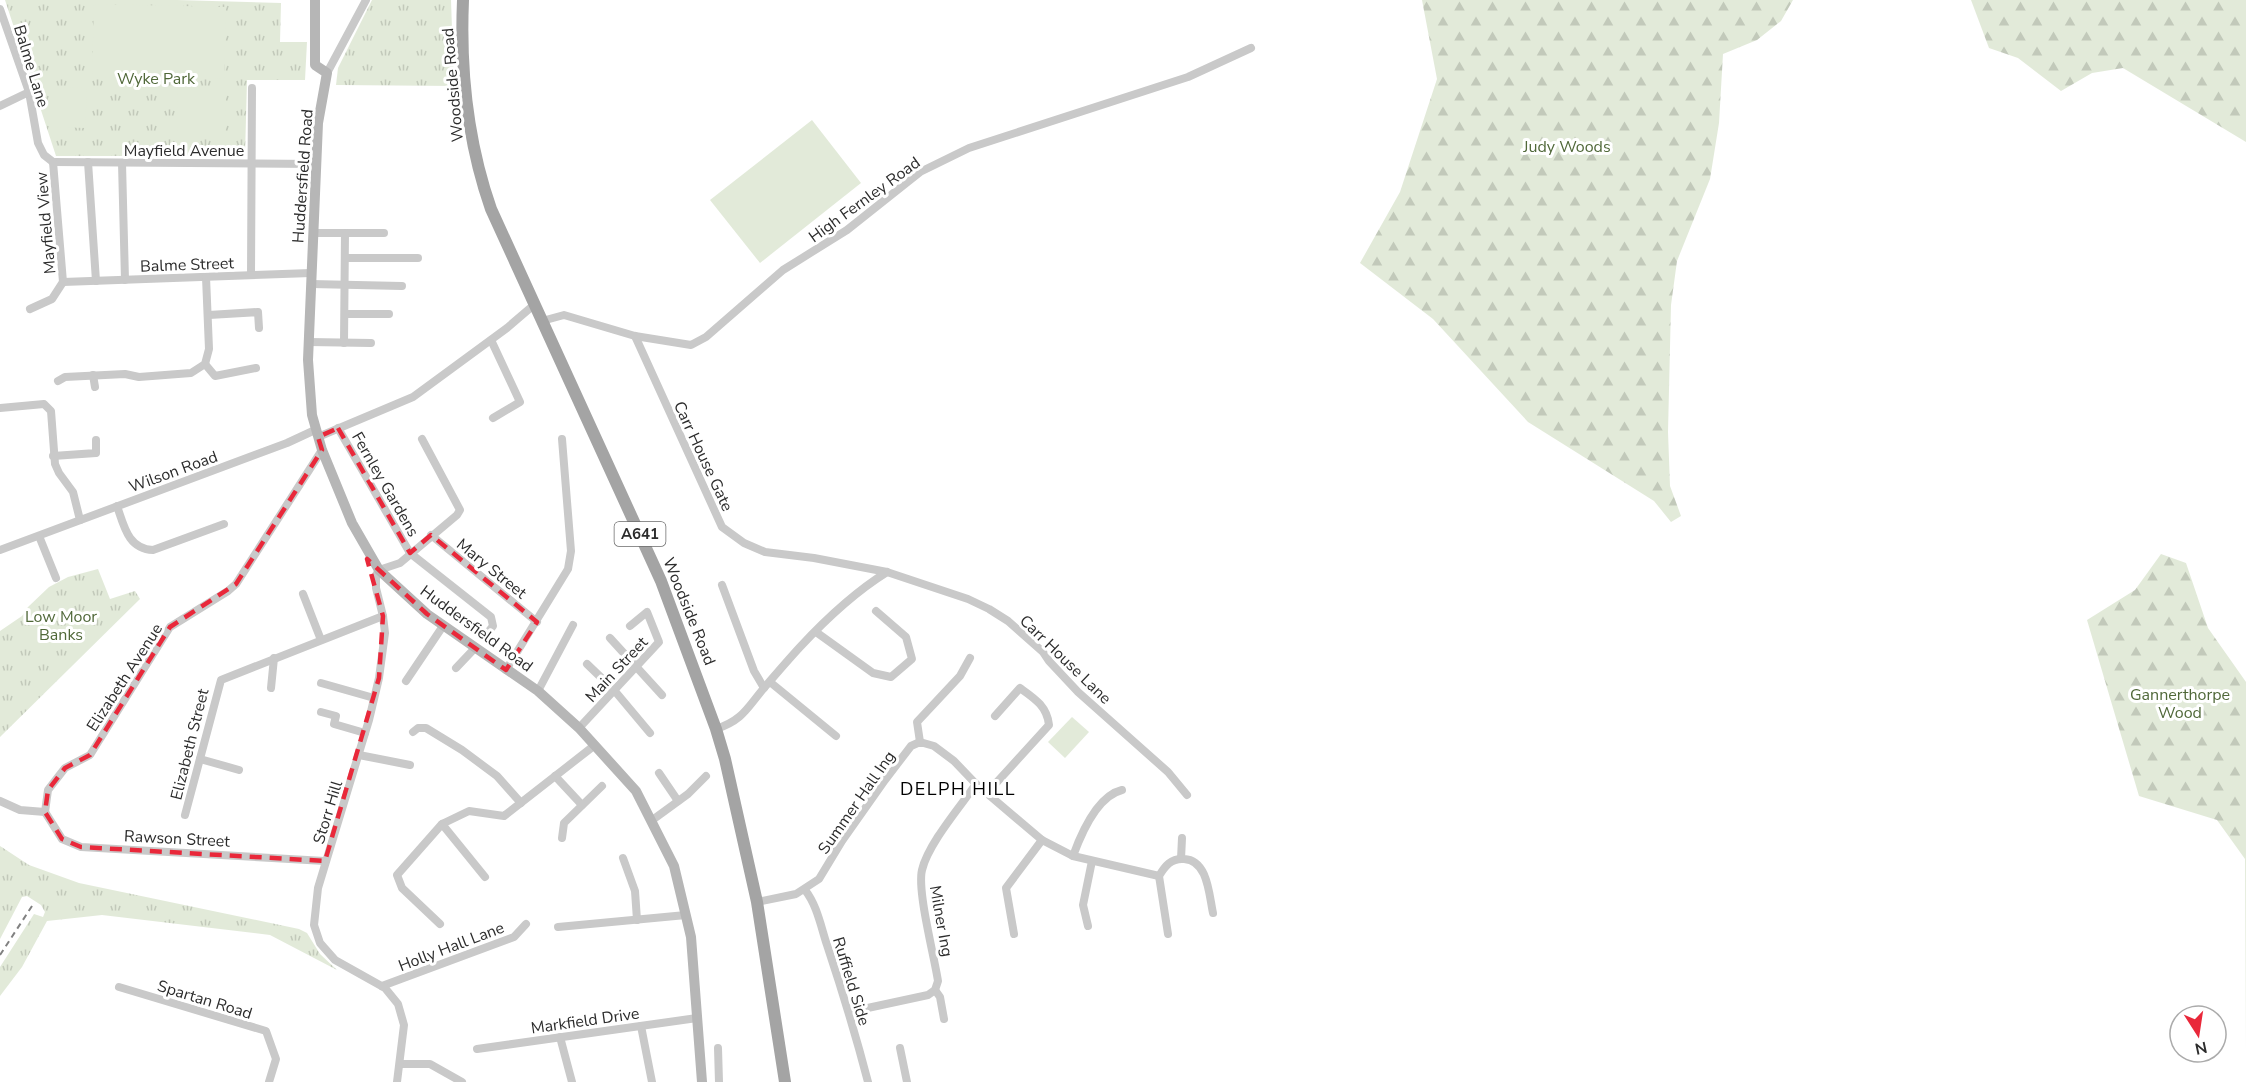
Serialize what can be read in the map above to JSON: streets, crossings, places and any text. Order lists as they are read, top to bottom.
{
  "streets": {
    "main road": ["Woodside Road", "Huddersfield Road", "A641"],
    "street": [
      "Balme Lane",
      "Mayfield Avenue",
      "High Fernley Road",
      "Mayfield View",
      "Balme Street",
      "Carr House Gate",
      "Wilson Road",
      "Fernley Gardens",
      "Mary Street",
      "Carr House Lane",
      "Main Street",
      "Elizabeth Avenue",
      "Elizabeth Street",
      "Summer Hall Ing",
      "Storr Hill",
      "Rawson Street",
      "Milner Ing",
      "Holly Hall Lane",
      "Ruffield Side",
      "Spartan Road",
      "Markfield Drive"
    ]
  },
  "crossings": [
    ["Balme Lane", "Mayfield Avenue"],
    ["Balme Lane", "Mayfield View"],
    ["Woodside Road", "High Fernley Road"],
    ["Woodside Road", "Summer Hall Ing"],
    ["Mayfield Avenue", "Huddersfield Road"],
    ["Mayfield Avenue", "Mayfield View"],
    ["Huddersfield Road", "Balme Street"],
    ["Huddersfield Road", "Wilson Road"],
    ["Huddersfield Road", "Main Street"],
    ["Huddersfield Road", "Elizabeth Avenue"],
    ["Huddersfield Road", "Storr Hill"],
    ["Huddersfield Road", "Markfield Drive"],
    ["High Fernley Road", "Carr House Gate"],
    ["Mayfield View", "Balme Street"],
    ["Carr House Gate", "Carr House Lane"],
    ["Elizabeth Avenue", "Rawson Street"],
    ["Elizabeth Street", "Storr Hill"],
    ["Summer Hall Ing", "Ruffield Side"],
    ["Storr Hill", "Rawson Street"],
    ["Storr Hill", "Holly Hall Lane"]
  ],
  "districts": ["DELPH HILL"],
  "parks": [
    "Wyke Park",
    "Judy Woods",
    "Low Moor Banks",
    "Gannerthorpe Wood"
  ],
  "north": "bottom"
}
